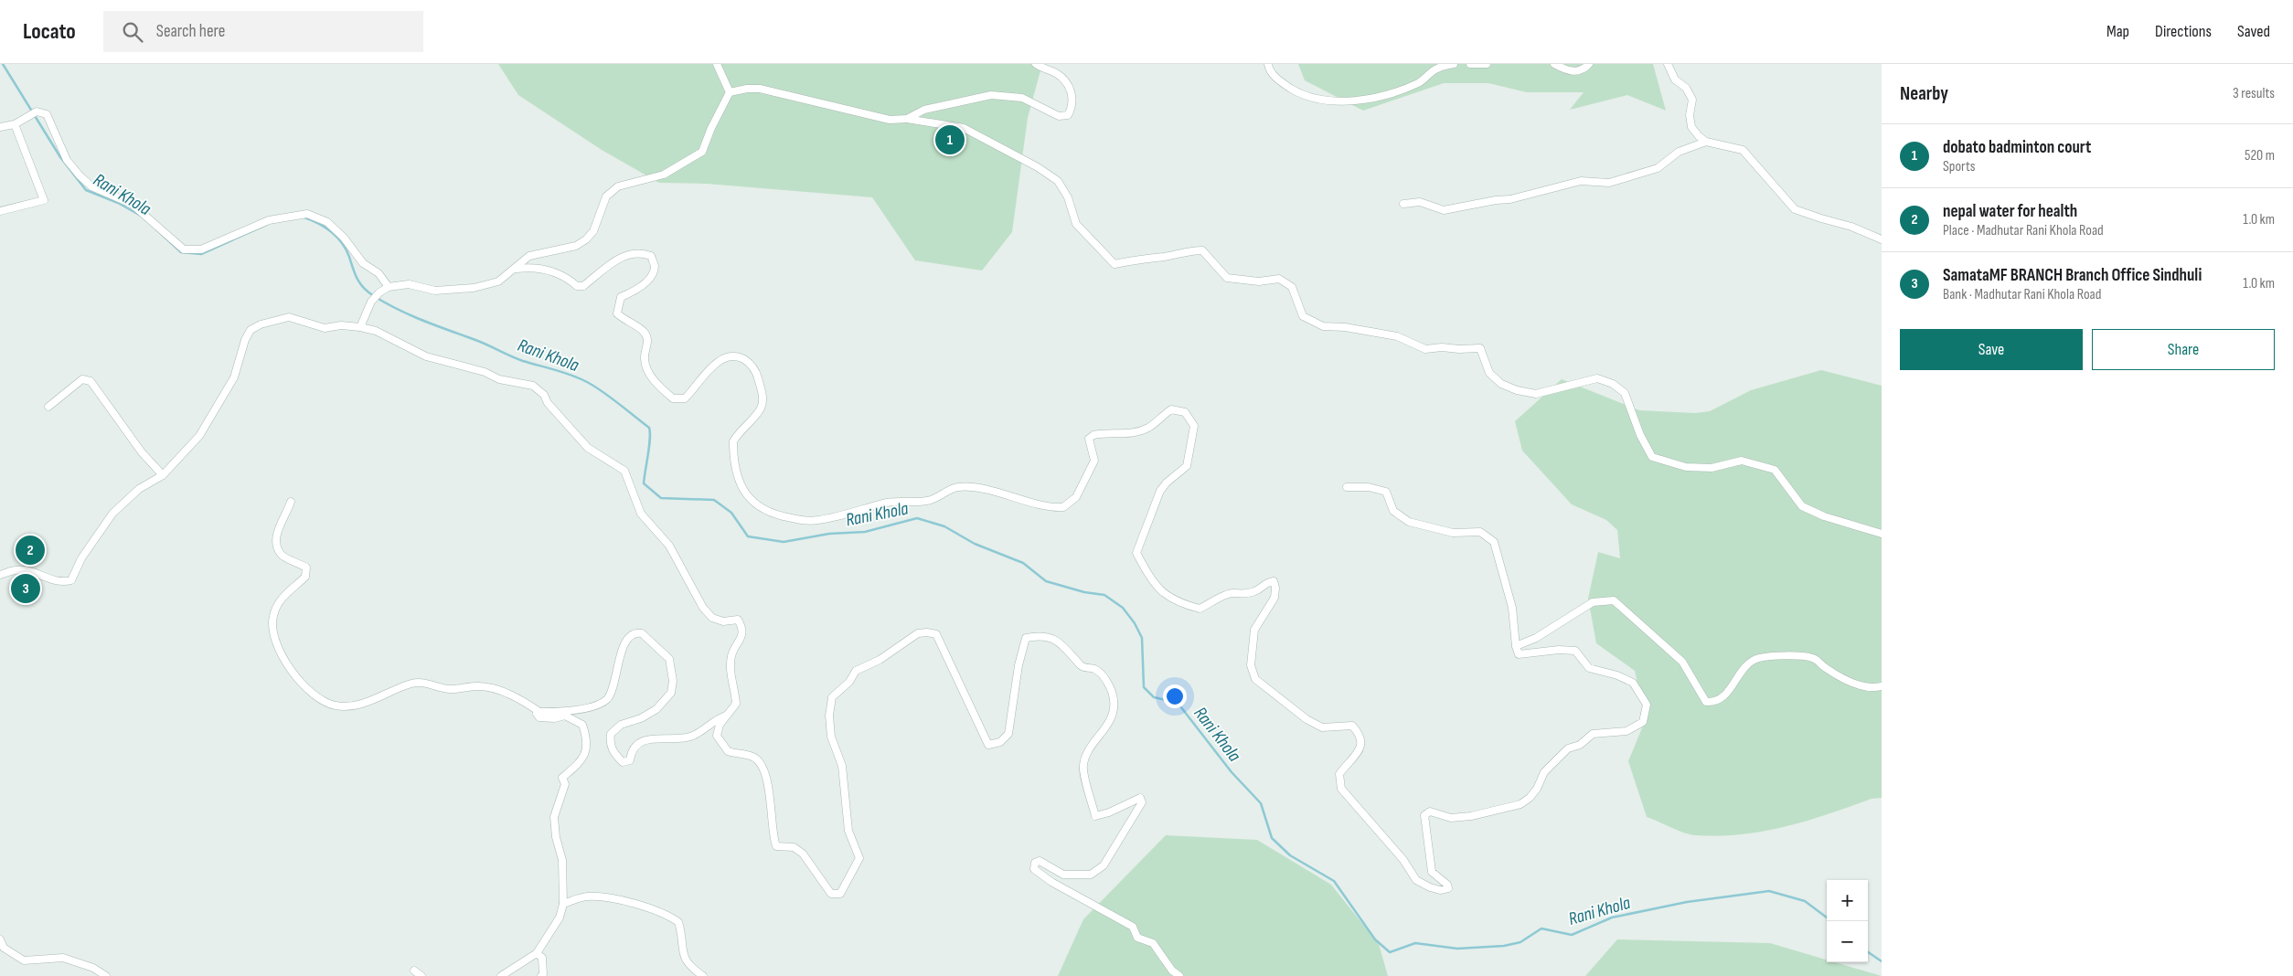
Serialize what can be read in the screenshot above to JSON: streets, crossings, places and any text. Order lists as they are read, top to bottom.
{
  "water": ["Rani Khola"],
  "page": {
    "header": "Locato",
    "search": "Search here",
    "nav": ["Map", "Directions", "Saved"],
    "heading": ["Nearby", "3 results"],
    "pins": ["1", "2", "3"],
    "list": [
      {
        "mark": "1",
        "name": "dobato badminton court",
        "note": "Sports",
        "value": "520 m"
      },
      {
        "mark": "2",
        "name": "nepal water for health",
        "note": "Place · Madhutar Rani Khola Road",
        "value": "1.0 km"
      },
      {
        "mark": "3",
        "name": "SamataMF BRANCH Branch Office Sindhuli",
        "note": "Bank · Madhutar Rani Khola Road",
        "value": "1.0 km"
      }
    ],
    "buttons": ["Save", "Share"],
    "map_buttons": ["+", "−"]
  }
}
